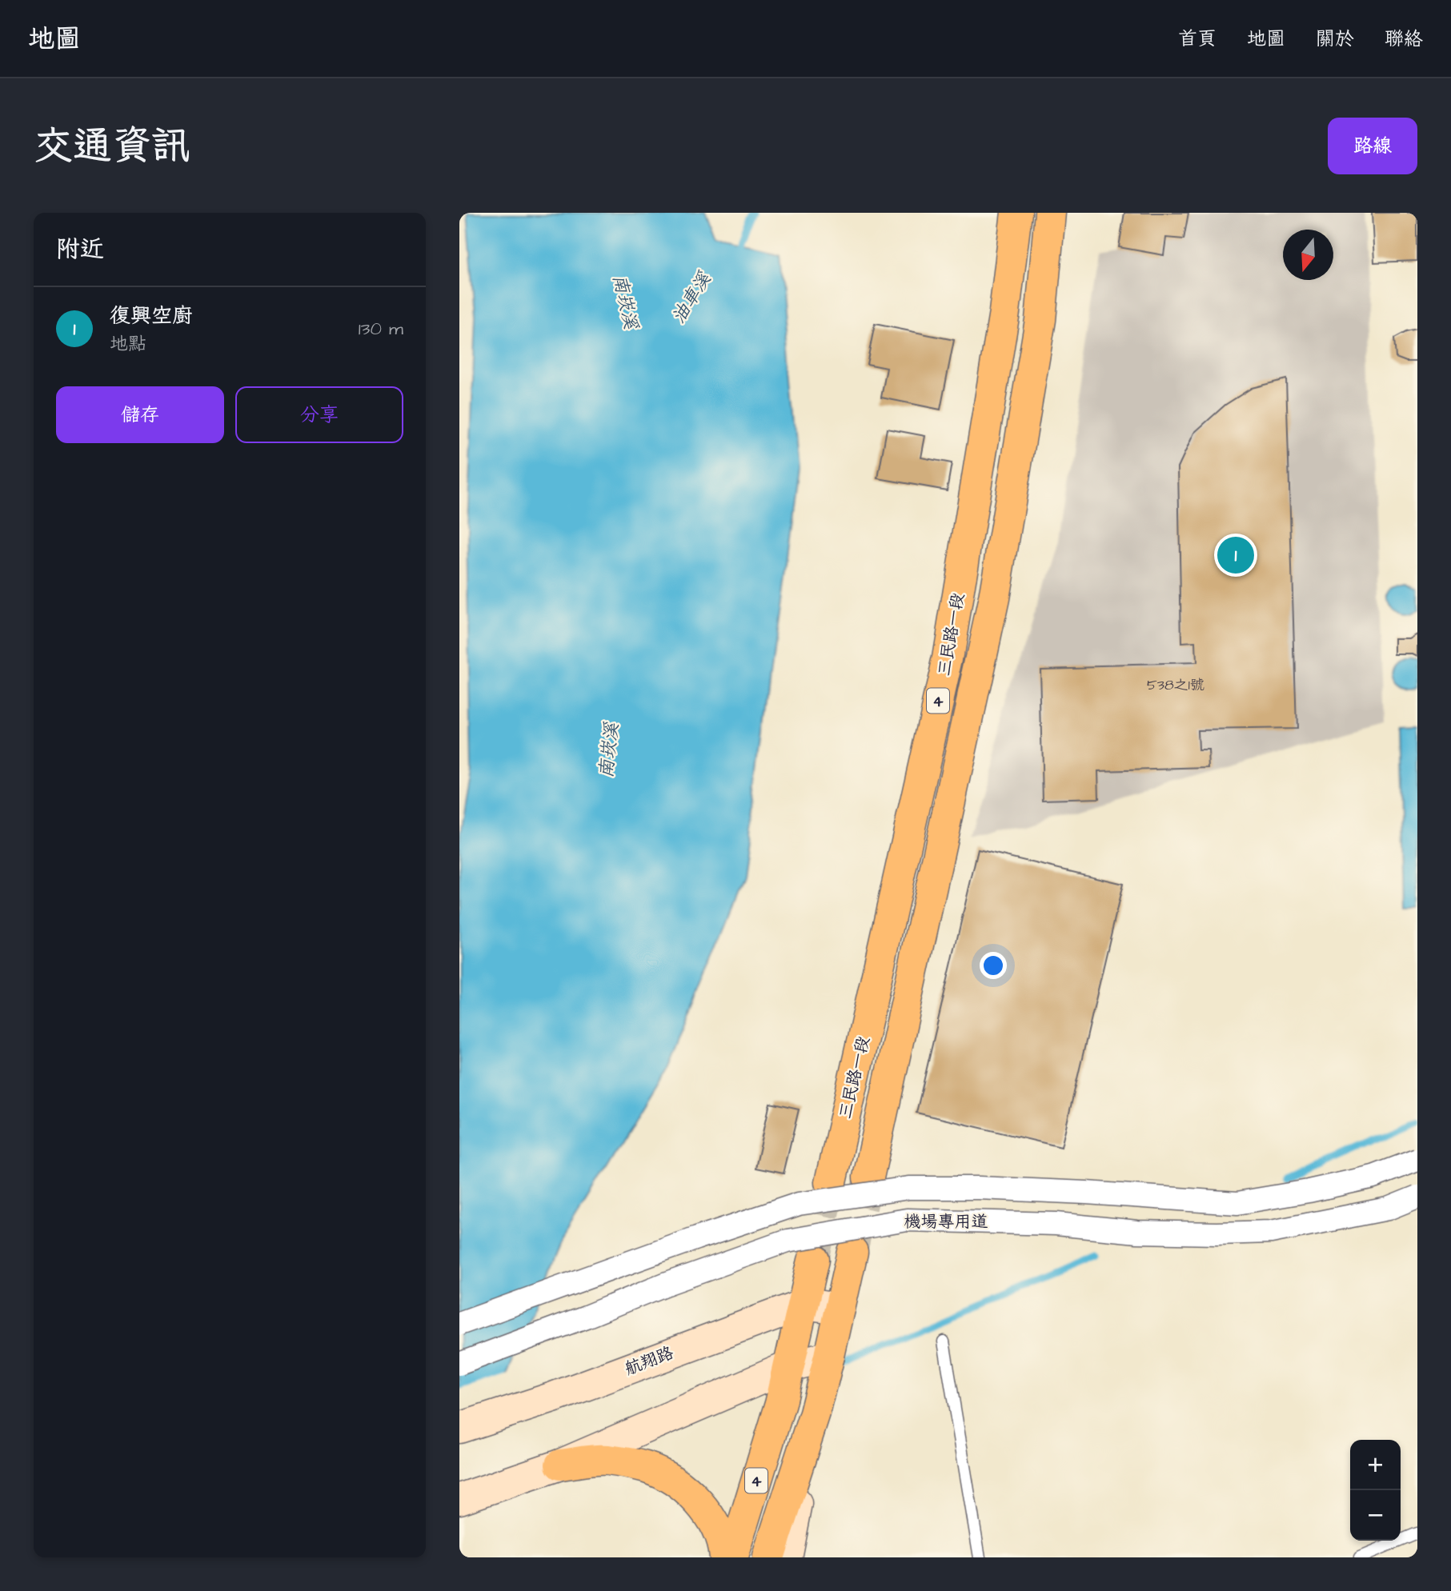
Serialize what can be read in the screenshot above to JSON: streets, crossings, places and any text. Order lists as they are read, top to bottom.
{
  "streets": {
    "main road": ["三民路一段", "4"],
    "street": ["機場專用道", "航翔路"]
  },
  "crossings": [
    ["4", "航翔路"]
  ],
  "water": ["油車溪", "南崁溪"],
  "house_numbers": ["538之1號"],
  "north": "bottom",
  "page": {
    "header": "地圖",
    "nav": [
      "首頁",
      "地圖",
      "關於",
      "聯絡"
    ],
    "title": "交通資訊",
    "buttons": [
      "路線",
      ["儲存", "分享"]
    ],
    "heading": "附近",
    "list": [
      {
        "mark": "1",
        "name": "復興空廚",
        "note": "地點",
        "value": "130 m"
      }
    ],
    "pins": "1",
    "map_buttons": ["+", "−"]
  }
}
